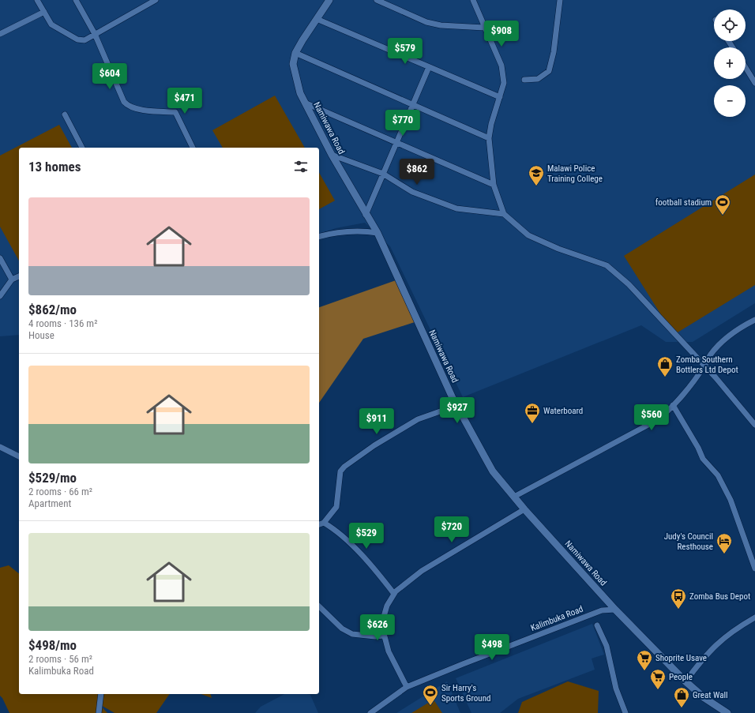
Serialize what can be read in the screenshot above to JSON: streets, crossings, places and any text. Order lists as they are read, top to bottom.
{
  "streets": {
    "street": ["Namiwawa Road", "Kalimbuka Road"]
  },
  "crossings": [
    ["Namiwawa Road", "Kalimbuka Road"]
  ],
  "places": {
    "school or university": ["Malawi Police Training College"],
    "sports": ["football stadium", "Sir Harry's Sports Ground"],
    "shop": ["Zomba Southern Bottlers Ltd Depot", "Great Wall"],
    "office": ["Waterboard"],
    "hotel": ["Judy's Council Resthouse"],
    "bus stop": ["Zomba Bus Depot"],
    "supermarket": ["Shoprite Usave", "People"]
  },
  "page": {
    "map_buttons": ["+", "−"],
    "price": [
      "$908",
      "$579",
      "$604",
      "$471",
      "$770",
      "$862",
      "$927",
      "$560",
      "$911",
      "$720",
      "$529",
      "$626",
      "$498"
    ],
    "heading": "13 homes",
    "list": [
      {
        "name": "$862/mo",
        "note": "4 rooms · 136 m² · House"
      },
      {
        "name": "$529/mo",
        "note": "2 rooms · 66 m² · Apartment"
      },
      {
        "name": "$498/mo",
        "note": "2 rooms · 56 m² · Kalimbuka Road"
      }
    ]
  }
}
